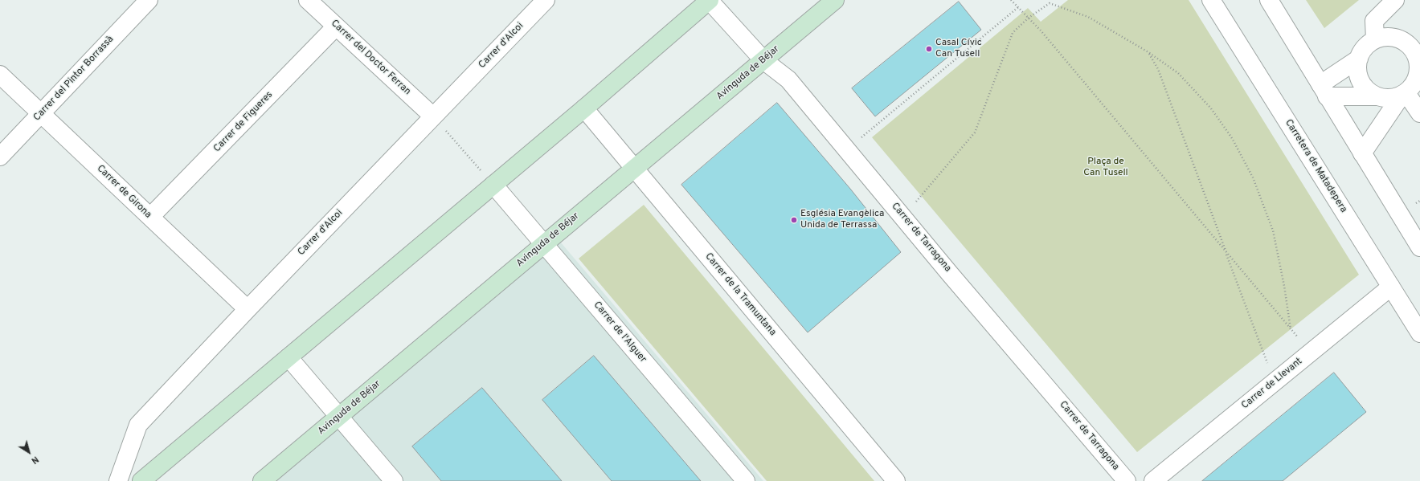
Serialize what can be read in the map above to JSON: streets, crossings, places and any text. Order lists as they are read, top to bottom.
{
  "streets": {
    "main road": ["Avinguda de Béjar"],
    "street": [
      "Carrer d'Alcoi",
      "Carrer del Doctor Ferran",
      "Carrer del Pintor Borrassà",
      "Carrer de Figueres",
      "Carretera de Matadepera",
      "Carrer de Girona",
      "Carrer de Tarragona",
      "Carrer de la Tramuntana",
      "Carrer de l'Alguer",
      "Carrer de Llevant"
    ]
  },
  "crossings": [
    ["Carrer d'Alcoi", "Carrer del Doctor Ferran"],
    ["Carrer d'Alcoi", "Carrer de Girona"],
    ["Carrer del Doctor Ferran", "Carrer de Figueres"],
    ["Avinguda de Béjar", "Carrer de Tarragona"],
    ["Avinguda de Béjar", "Carrer de la Tramuntana"],
    ["Avinguda de Béjar", "Carrer de l'Alguer"],
    ["Carrer del Pintor Borrassà", "Carrer de Girona"],
    ["Carrer de Figueres", "Carrer de Girona"],
    ["Carretera de Matadepera", "Carrer de Llevant"]
  ],
  "parks": ["Plaça de Can Tusell"],
  "places": ["Casal Cívic Can Tusell", "Església Evangèlica Unida de Terrassa"],
  "north": "bottom right"
}
